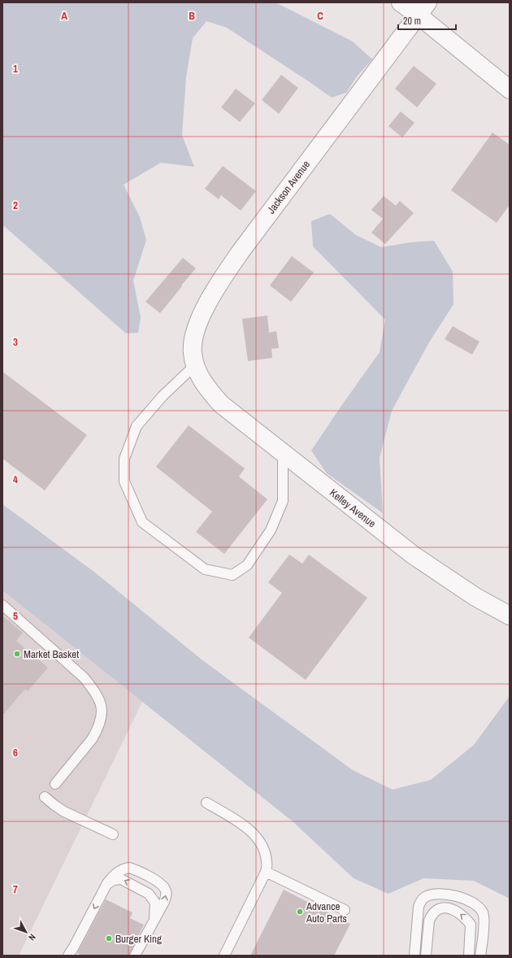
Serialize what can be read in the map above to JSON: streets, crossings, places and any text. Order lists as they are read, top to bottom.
{
  "streets": {
    "street": ["Jackson Avenue", "Kelley Avenue"]
  },
  "crossings": [
    ["Jackson Avenue", "Kelley Avenue"]
  ],
  "places": ["Market Basket", "Advance Auto Parts", "Burger King"],
  "scale_bar": "20 m",
  "north": "bottom right",
  "grid": {
    "columns": ["A", "B", "C"],
    "rows": [
      "1",
      "2",
      "3",
      "4",
      "5",
      "6",
      "7"
    ]
  }
}
